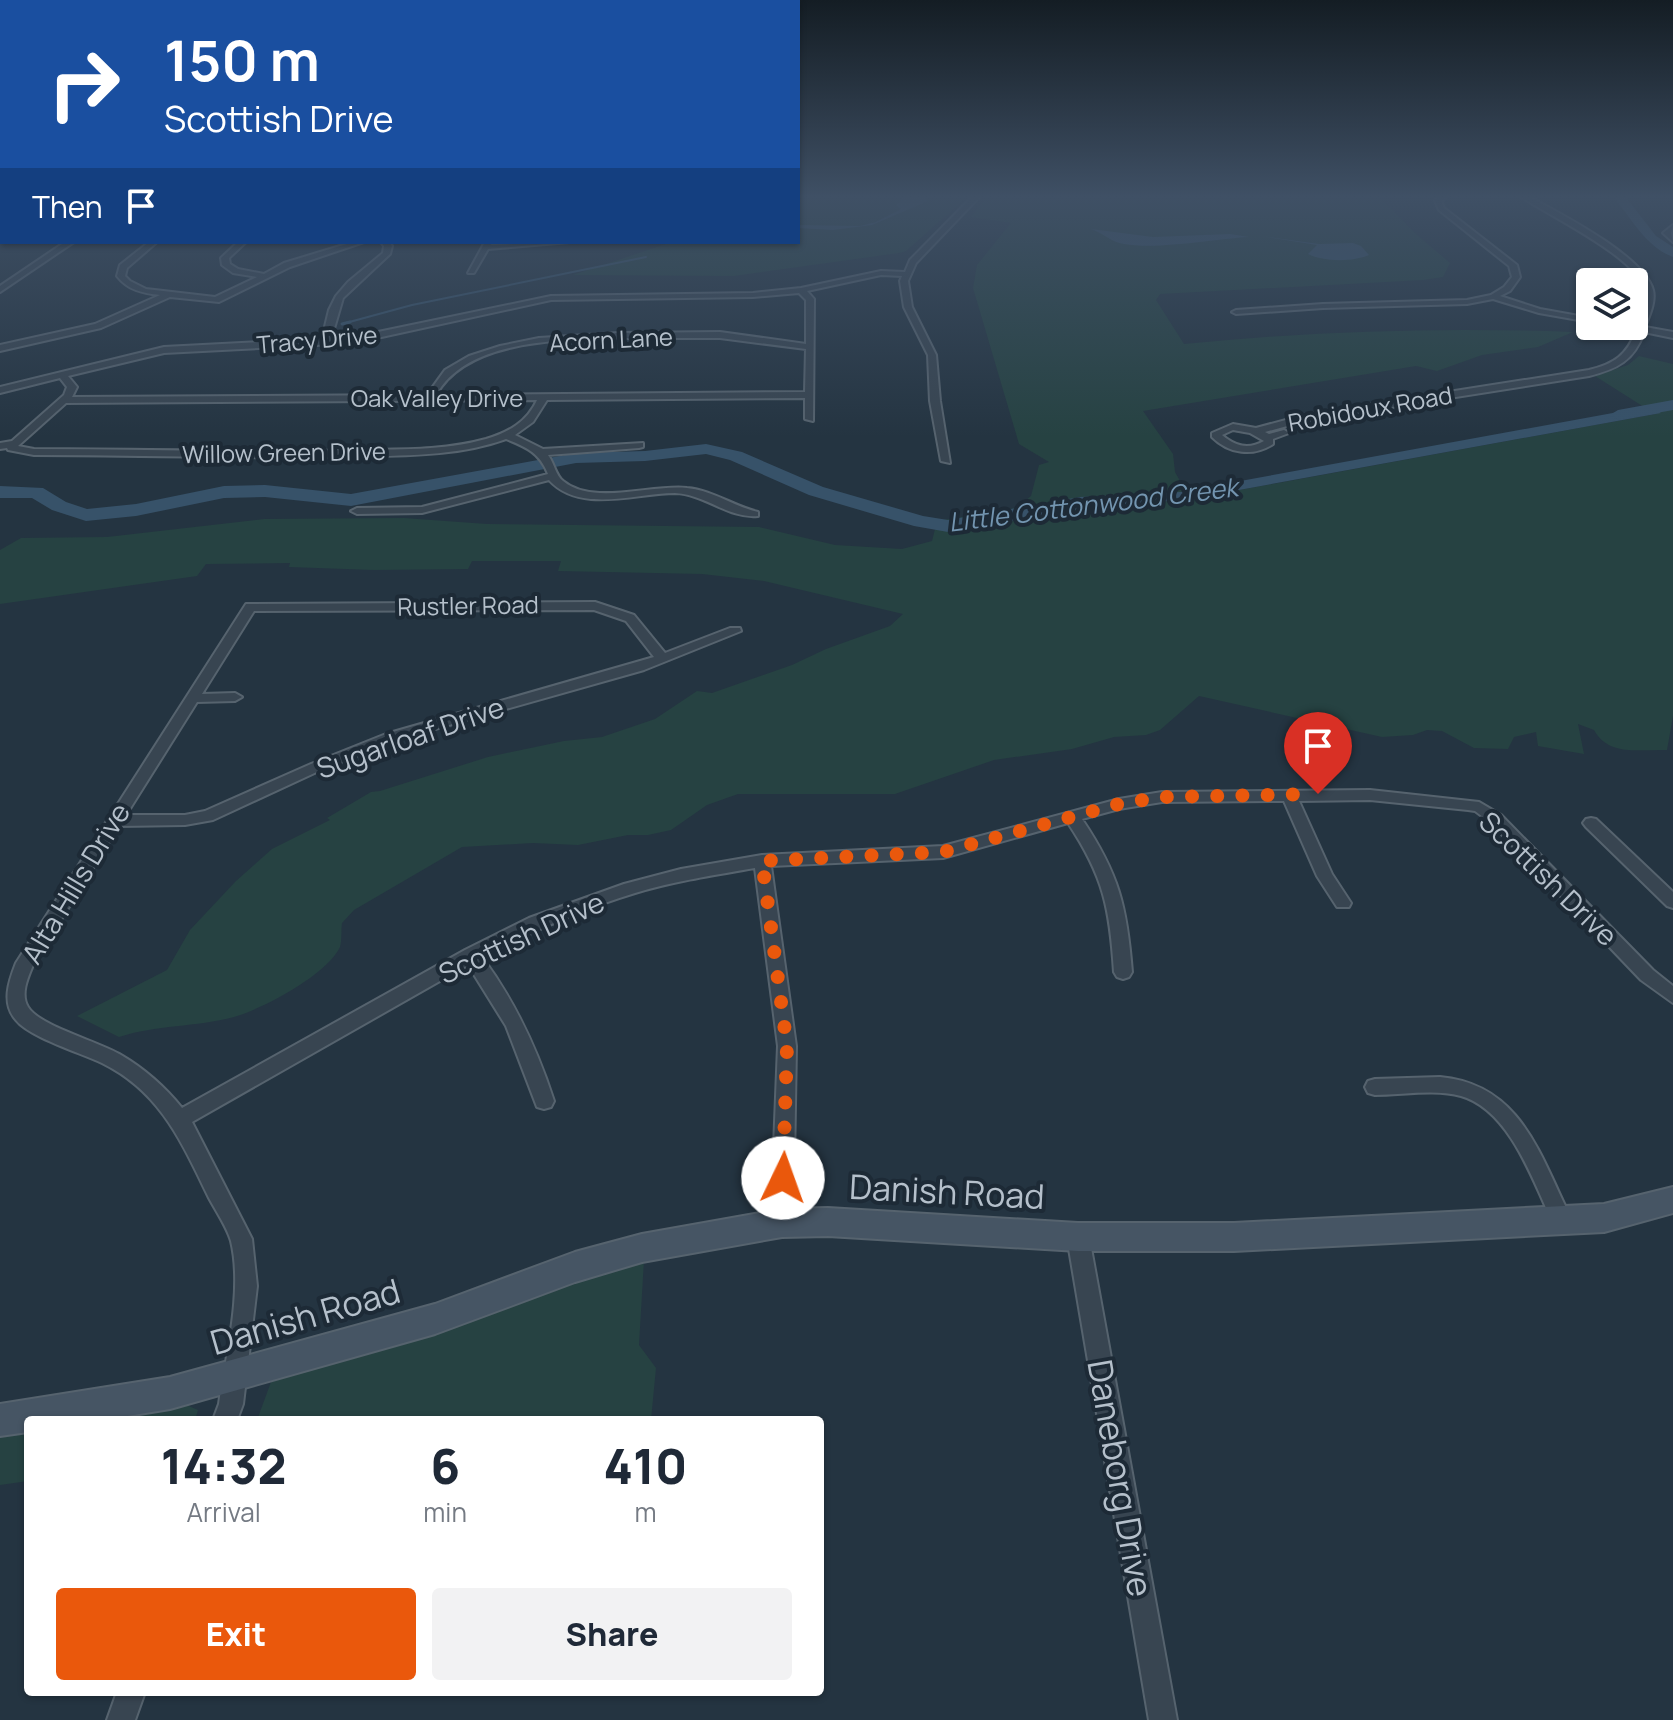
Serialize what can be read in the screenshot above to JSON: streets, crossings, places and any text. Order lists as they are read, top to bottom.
{
  "streets": {
    "street": [
      "Tracy Drive",
      "Acorn Lane",
      "Oak Valley Drive",
      "Robidoux Road",
      "Willow Green Drive",
      "Rustler Road",
      "Sugarloaf Drive",
      "Scottish Drive",
      "Alta Hills Drive",
      "Danish Road",
      "Daneborg Drive"
    ]
  },
  "crossings": [
    ["Acorn Lane", "Oak Valley Drive"],
    ["Oak Valley Drive", "Willow Green Drive"],
    ["Rustler Road", "Sugarloaf Drive"],
    ["Rustler Road", "Alta Hills Drive"],
    ["Sugarloaf Drive", "Alta Hills Drive"],
    ["Scottish Drive", "Alta Hills Drive"],
    ["Alta Hills Drive", "Danish Road"],
    ["Danish Road", "Daneborg Drive"]
  ],
  "water": ["Little Cottonwood Creek"],
  "page": {
    "turn": ["150 m", "Scottish Drive"],
    "then": "Then",
    "eta": [
      "14:32",
      "Arrival",
      "6",
      "min",
      "410",
      "m"
    ],
    "buttons": ["Exit", "Share"]
  }
}
